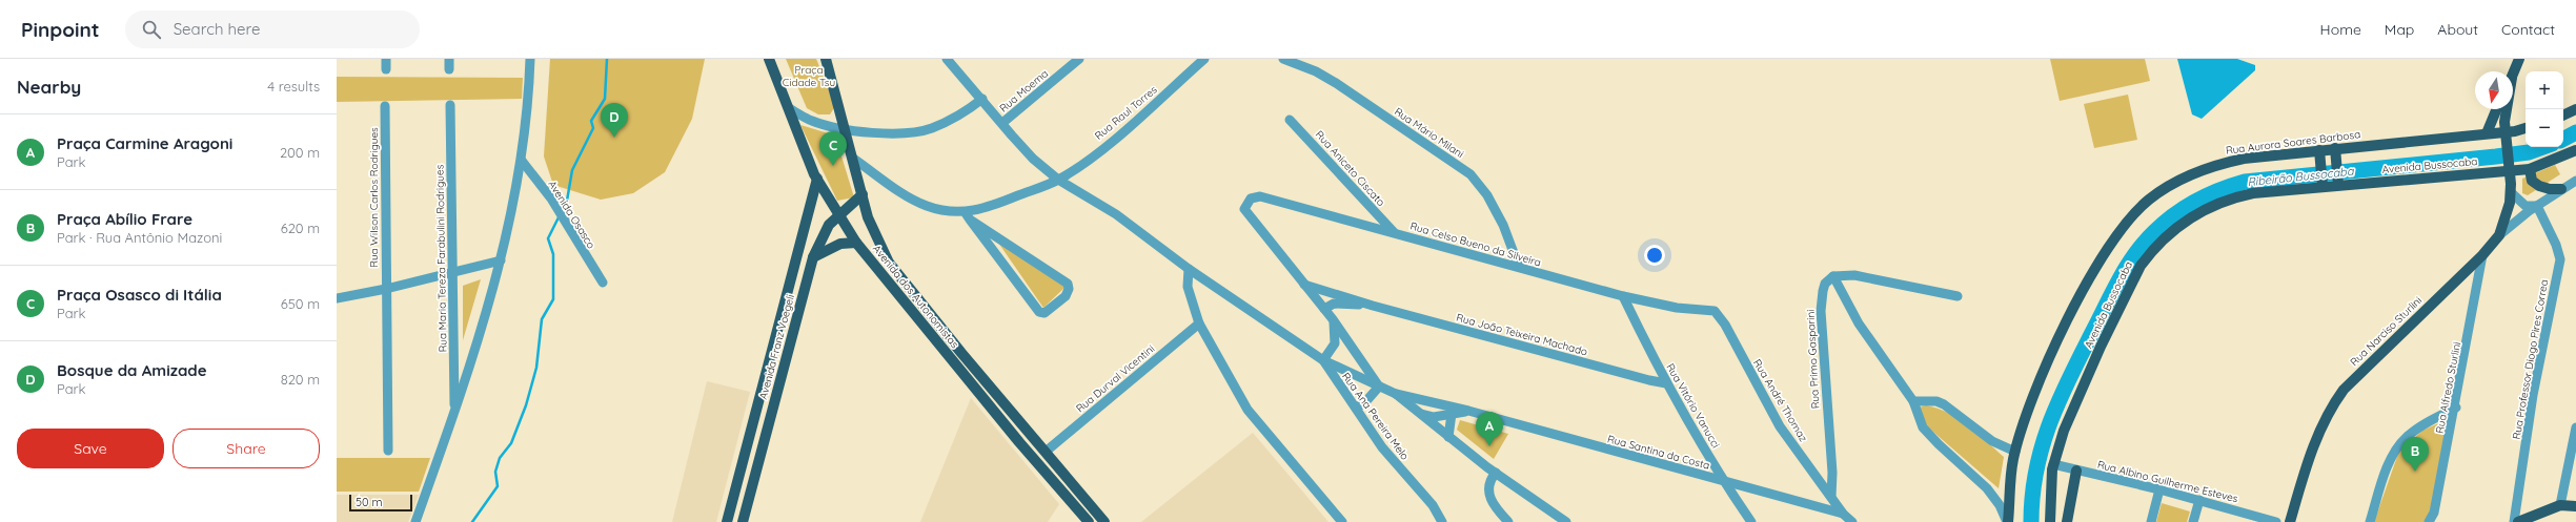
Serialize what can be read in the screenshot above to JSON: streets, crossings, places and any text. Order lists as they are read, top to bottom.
{
  "streets": {
    "main road": [
      "Rua Aurora Soares Barbosa",
      "Avenida Bussocaba",
      "Avenida dos Autonomistas",
      "Rua Narciso Sturlini",
      "Avenida Franz Voegeli"
    ],
    "street": [
      "Rua Moema",
      "Rua Raul Torres",
      "Rua Mário Milani",
      "Rua Aniceto Ciscato",
      "Rua Wilson Carlos Rodrigues",
      "Avenida Osasco",
      "Rua Celso Bueno da Silveira",
      "Rua Maria Tereza Farabulini Rodrigues",
      "Rua João Teixeira Machado",
      "Rua Primo Gasparini",
      "Rua Professor Diogo Pires Correa",
      "Rua Durval Vicentini",
      "Rua Alfredo Sturlini",
      "Rua André Thomaz",
      "Rua Vitório Vanucci",
      "Rua Ana Pereira Melo",
      "Rua Santina da Costa",
      "Rua Albino Guilherme Esteves"
    ]
  },
  "crossings": [
    ["Rua Mário Milani", "Rua Celso Bueno da Silveira"],
    ["Rua Aurora Soares Barbosa", "Rua Narciso Sturlini"],
    ["Avenida Bussocaba", "Rua Narciso Sturlini"],
    ["Avenida Bussocaba", "Rua Albino Guilherme Esteves"],
    ["Rua Aniceto Ciscato", "Rua Celso Bueno da Silveira"],
    ["Rua Celso Bueno da Silveira", "Rua João Teixeira Machado"],
    ["Rua Celso Bueno da Silveira", "Rua André Thomaz"],
    ["Rua Celso Bueno da Silveira", "Rua Vitório Vanucci"],
    ["Avenida dos Autonomistas", "Avenida Franz Voegeli"],
    ["Avenida dos Autonomistas", "Rua Durval Vicentini"],
    ["Rua Narciso Sturlini", "Rua Alfredo Sturlini"],
    ["Rua João Teixeira Machado", "Rua Vitório Vanucci"],
    ["Rua Primo Gasparini", "Rua André Thomaz"],
    ["Rua André Thomaz", "Rua Santina da Costa"],
    ["Rua Vitório Vanucci", "Rua Santina da Costa"]
  ],
  "water": ["Ribeirão Bussocaba"],
  "parks": ["Praça Cidade Tsu"],
  "scale_bar": "50 m",
  "north": "bottom",
  "page": {
    "header": "Pinpoint",
    "search": "Search here",
    "nav": [
      "Home",
      "Map",
      "About",
      "Contact"
    ],
    "heading": ["Nearby", "4 results"],
    "map_buttons": ["+", "−"],
    "pins": [
      "D",
      "C",
      "A",
      "B"
    ],
    "list": [
      {
        "mark": "A",
        "name": "Praça Carmine Aragoni",
        "note": "Park",
        "value": "200 m"
      },
      {
        "mark": "B",
        "name": "Praça Abílio Frare",
        "note": "Park · Rua Antônio Mazoni",
        "value": "620 m"
      },
      {
        "mark": "C",
        "name": "Praça Osasco di Itália",
        "note": "Park",
        "value": "650 m"
      },
      {
        "mark": "D",
        "name": "Bosque da Amizade",
        "note": "Park",
        "value": "820 m"
      }
    ],
    "buttons": ["Save", "Share"],
    "scale": "50 m"
  }
}
